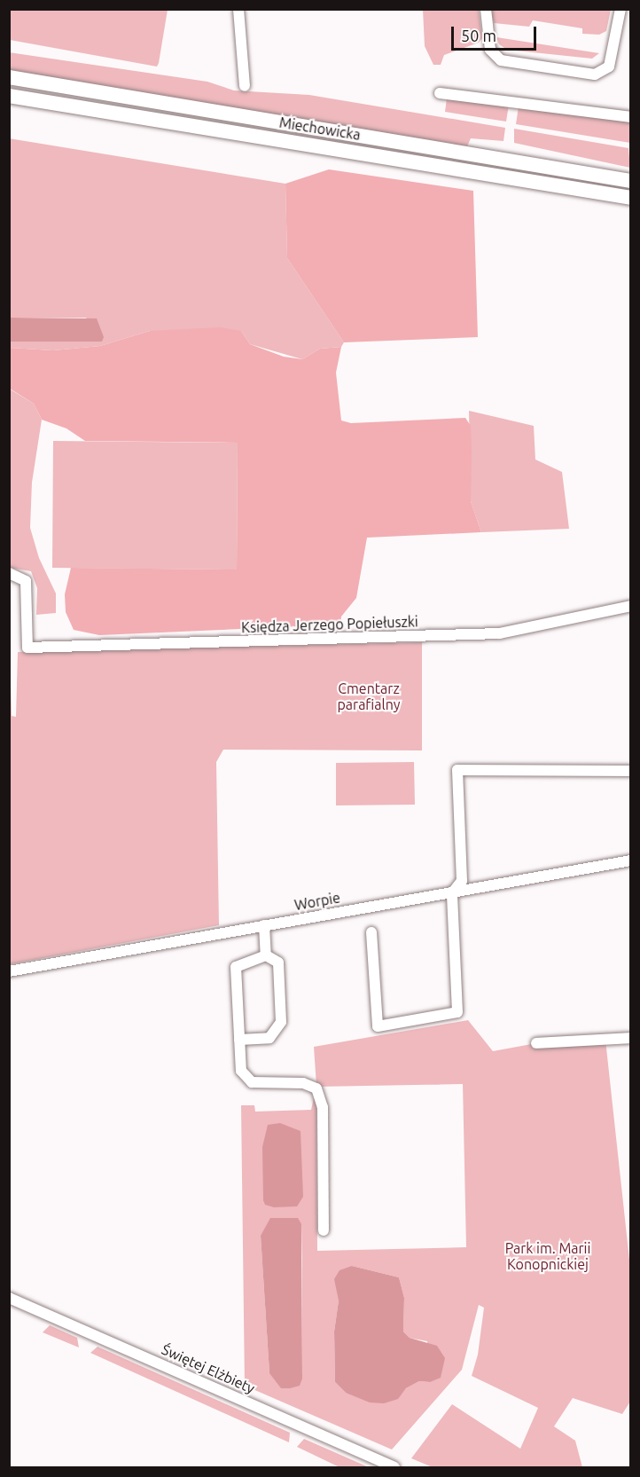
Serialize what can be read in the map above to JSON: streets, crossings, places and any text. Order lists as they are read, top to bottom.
{
  "streets": {
    "main road": ["Miechowicka"],
    "street": ["Księdza Jerzego Popiełuszki", "Worpie", "Świętej Elżbiety"]
  },
  "parks": ["Cmentarz parafialny", "Park im. Marii Konopnickiej"],
  "scale_bar": "50 m"
}
